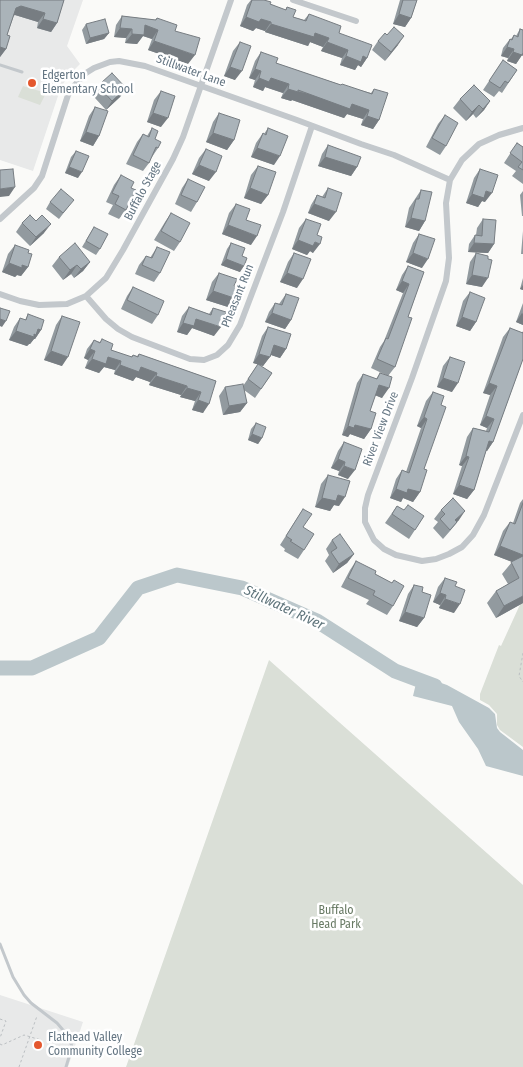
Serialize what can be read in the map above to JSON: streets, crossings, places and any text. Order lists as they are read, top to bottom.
{
  "streets": {
    "street": [
      "Stillwater Lane",
      "Buffalo Stage",
      "Pheasant Run",
      "River View Drive"
    ]
  },
  "crossings": [
    ["Stillwater Lane", "Buffalo Stage"],
    ["Stillwater Lane", "Pheasant Run"],
    ["Stillwater Lane", "River View Drive"],
    ["Buffalo Stage", "Pheasant Run"]
  ],
  "water": ["Stillwater River"],
  "parks": ["Buffalo Head Park"],
  "places": ["Edgerton Elementary School", "Flathead Valley Community College"]
}
